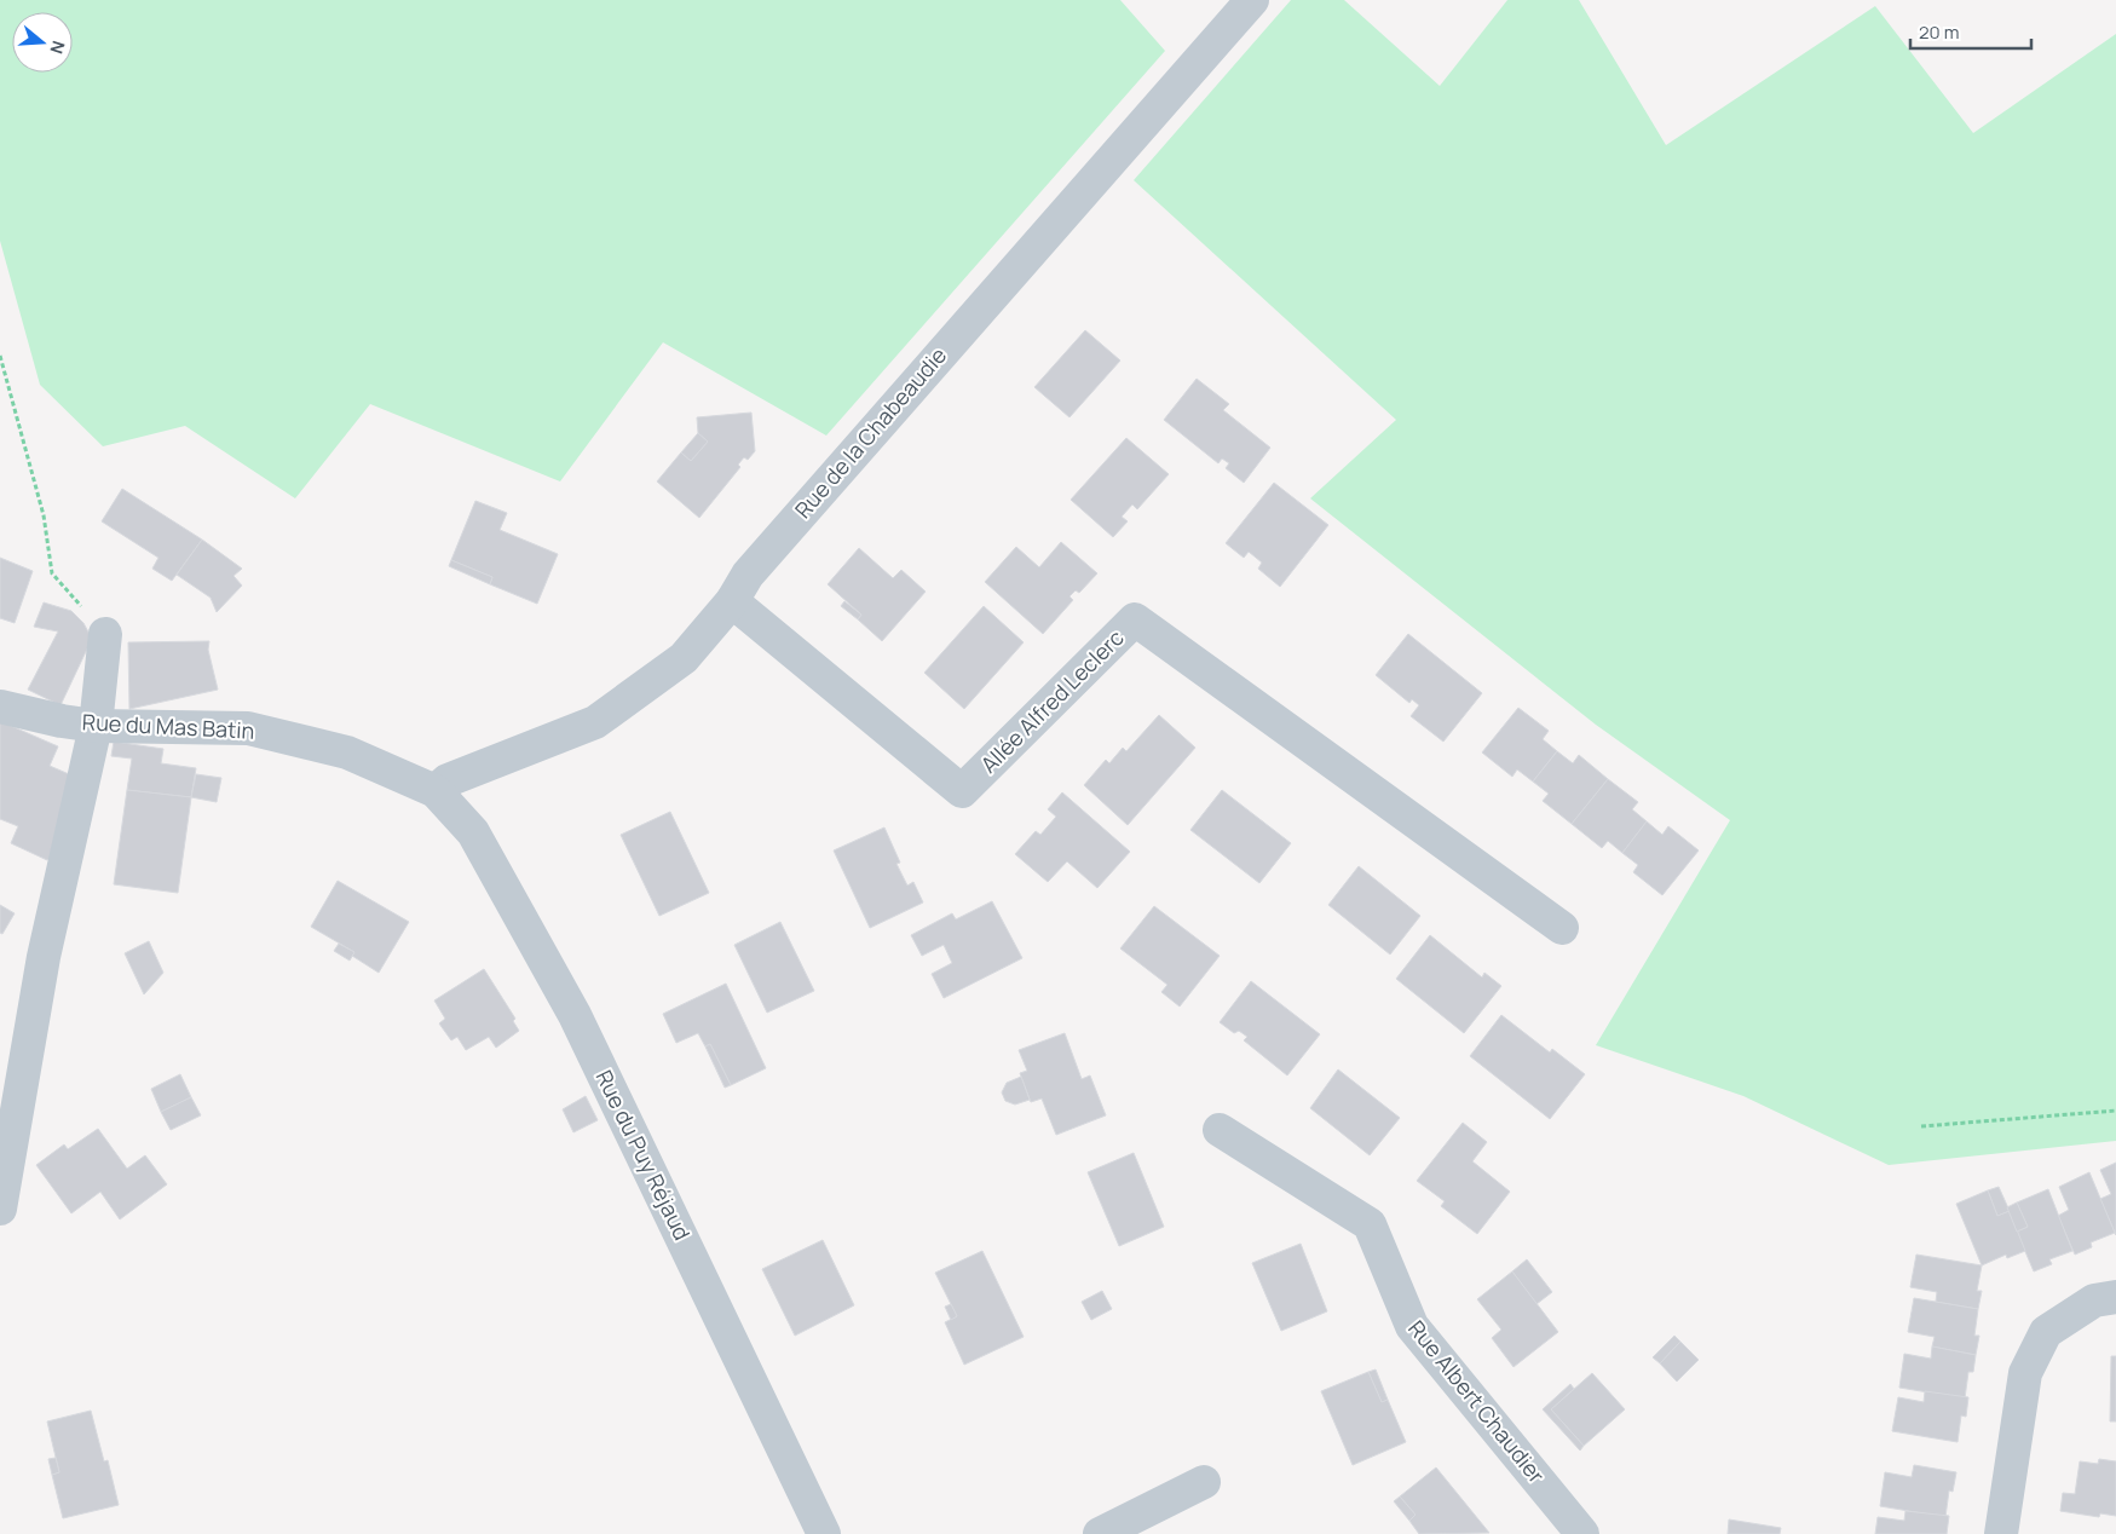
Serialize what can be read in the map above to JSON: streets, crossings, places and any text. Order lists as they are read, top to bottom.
{
  "streets": {
    "street": [
      "Rue de la Chabeaudie",
      "Allée Alfred Leclerc",
      "Rue du Mas Batin",
      "Rue du Puy Réjaud",
      "Rue Albert Chaudier"
    ]
  },
  "crossings": [
    ["Rue de la Chabeaudie", "Allée Alfred Leclerc"],
    ["Rue de la Chabeaudie", "Rue du Mas Batin"],
    ["Rue de la Chabeaudie", "Rue du Puy Réjaud"],
    ["Rue du Mas Batin", "Rue du Puy Réjaud"]
  ],
  "scale_bar": "20 m",
  "north": "right"
}
